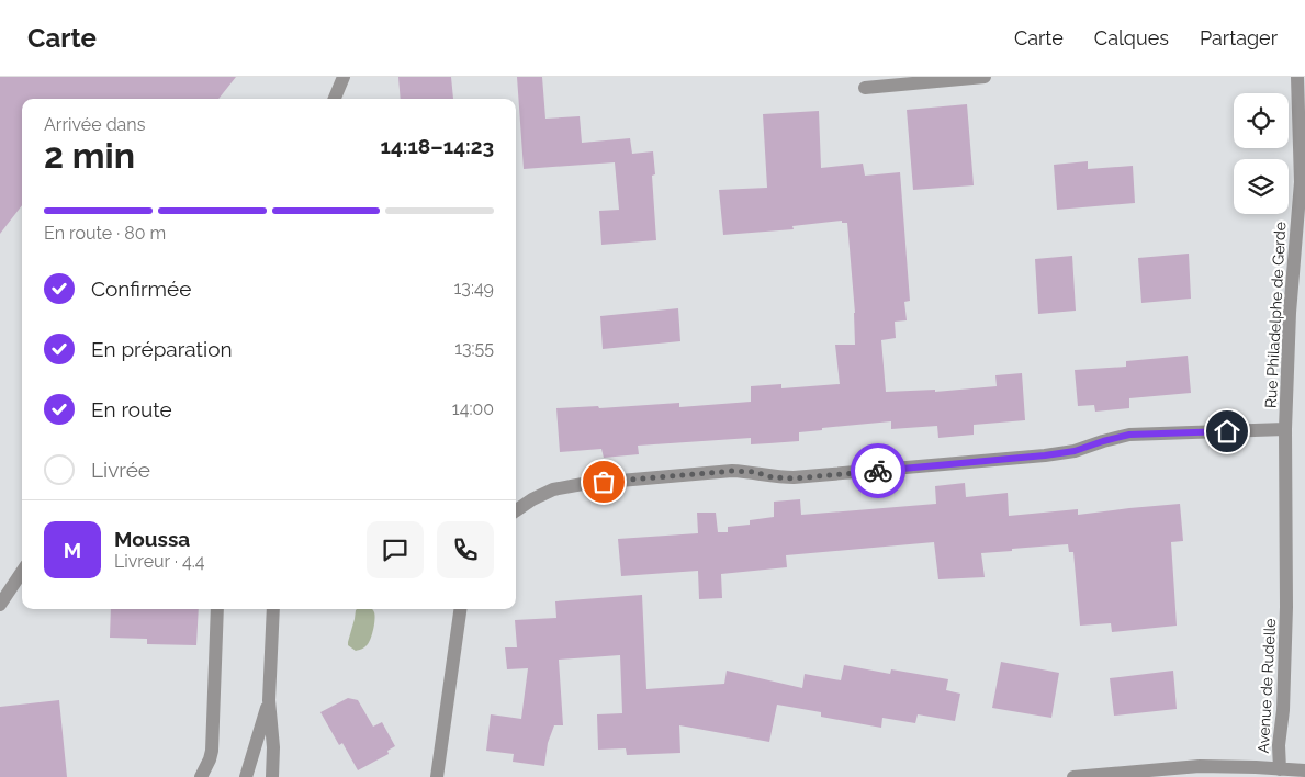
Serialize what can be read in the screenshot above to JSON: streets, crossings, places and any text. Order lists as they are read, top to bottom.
{
  "streets": {
    "street": ["Rue Philadelphe de Gerde", "Avenue de Rudelle"]
  },
  "crossings": [
    ["Rue Philadelphe de Gerde", "Avenue de Rudelle"]
  ],
  "page": {
    "header": "Carte",
    "nav": ["Carte", "Calques", "Partager"],
    "heading": ["2 min", "Arrivée dans", "14:18–14:23"],
    "panel": ["Moussa", "Livreur · 4.4"],
    "bar": "En route · 80 m",
    "list": [
      ["Confirmée", "13:49"],
      ["En préparation", "13:55"],
      ["En route", "14:00"],
      "Livrée"
    ],
    "round": "M"
  }
}
